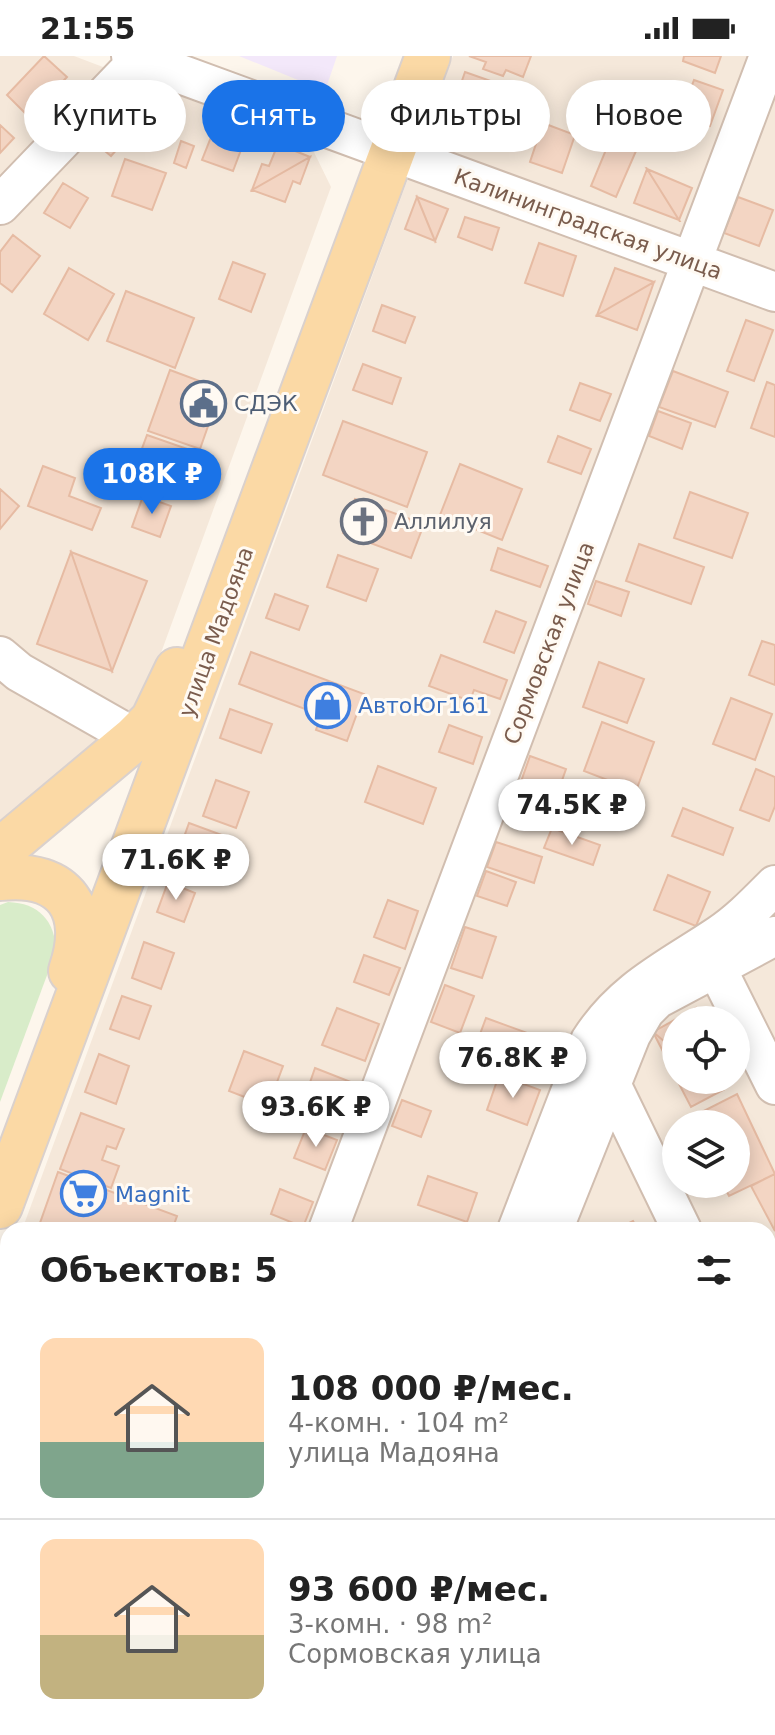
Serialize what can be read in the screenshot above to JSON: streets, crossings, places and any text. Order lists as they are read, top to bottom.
{
  "streets": {
    "main road": ["улица Мадояна"],
    "street": ["Калининградская улица", "Сормовская улица"]
  },
  "crossings": [
    ["Калининградская улица", "Сормовская улица"]
  ],
  "places": {
    "public building": ["СДЭК"],
    "church": ["Аллилуя"],
    "shop": ["АвтоЮг161"],
    "supermarket": ["Magnit"]
  },
  "page": {
    "status": "21:55",
    "chip": [
      "Купить",
      "Снять",
      "Фильтры",
      "Новое"
    ],
    "price": [
      "108K ₽",
      "74.5K ₽",
      "71.6K ₽",
      "76.8K ₽",
      "93.6K ₽"
    ],
    "heading": "Объектов: 5",
    "list": [
      {
        "name": "108 000 ₽/мес.",
        "note": "4-комн. · 104 m² · улица Мадояна"
      },
      {
        "name": "93 600 ₽/мес.",
        "note": "3-комн. · 98 m² · Сормовская улица"
      }
    ]
  }
}
